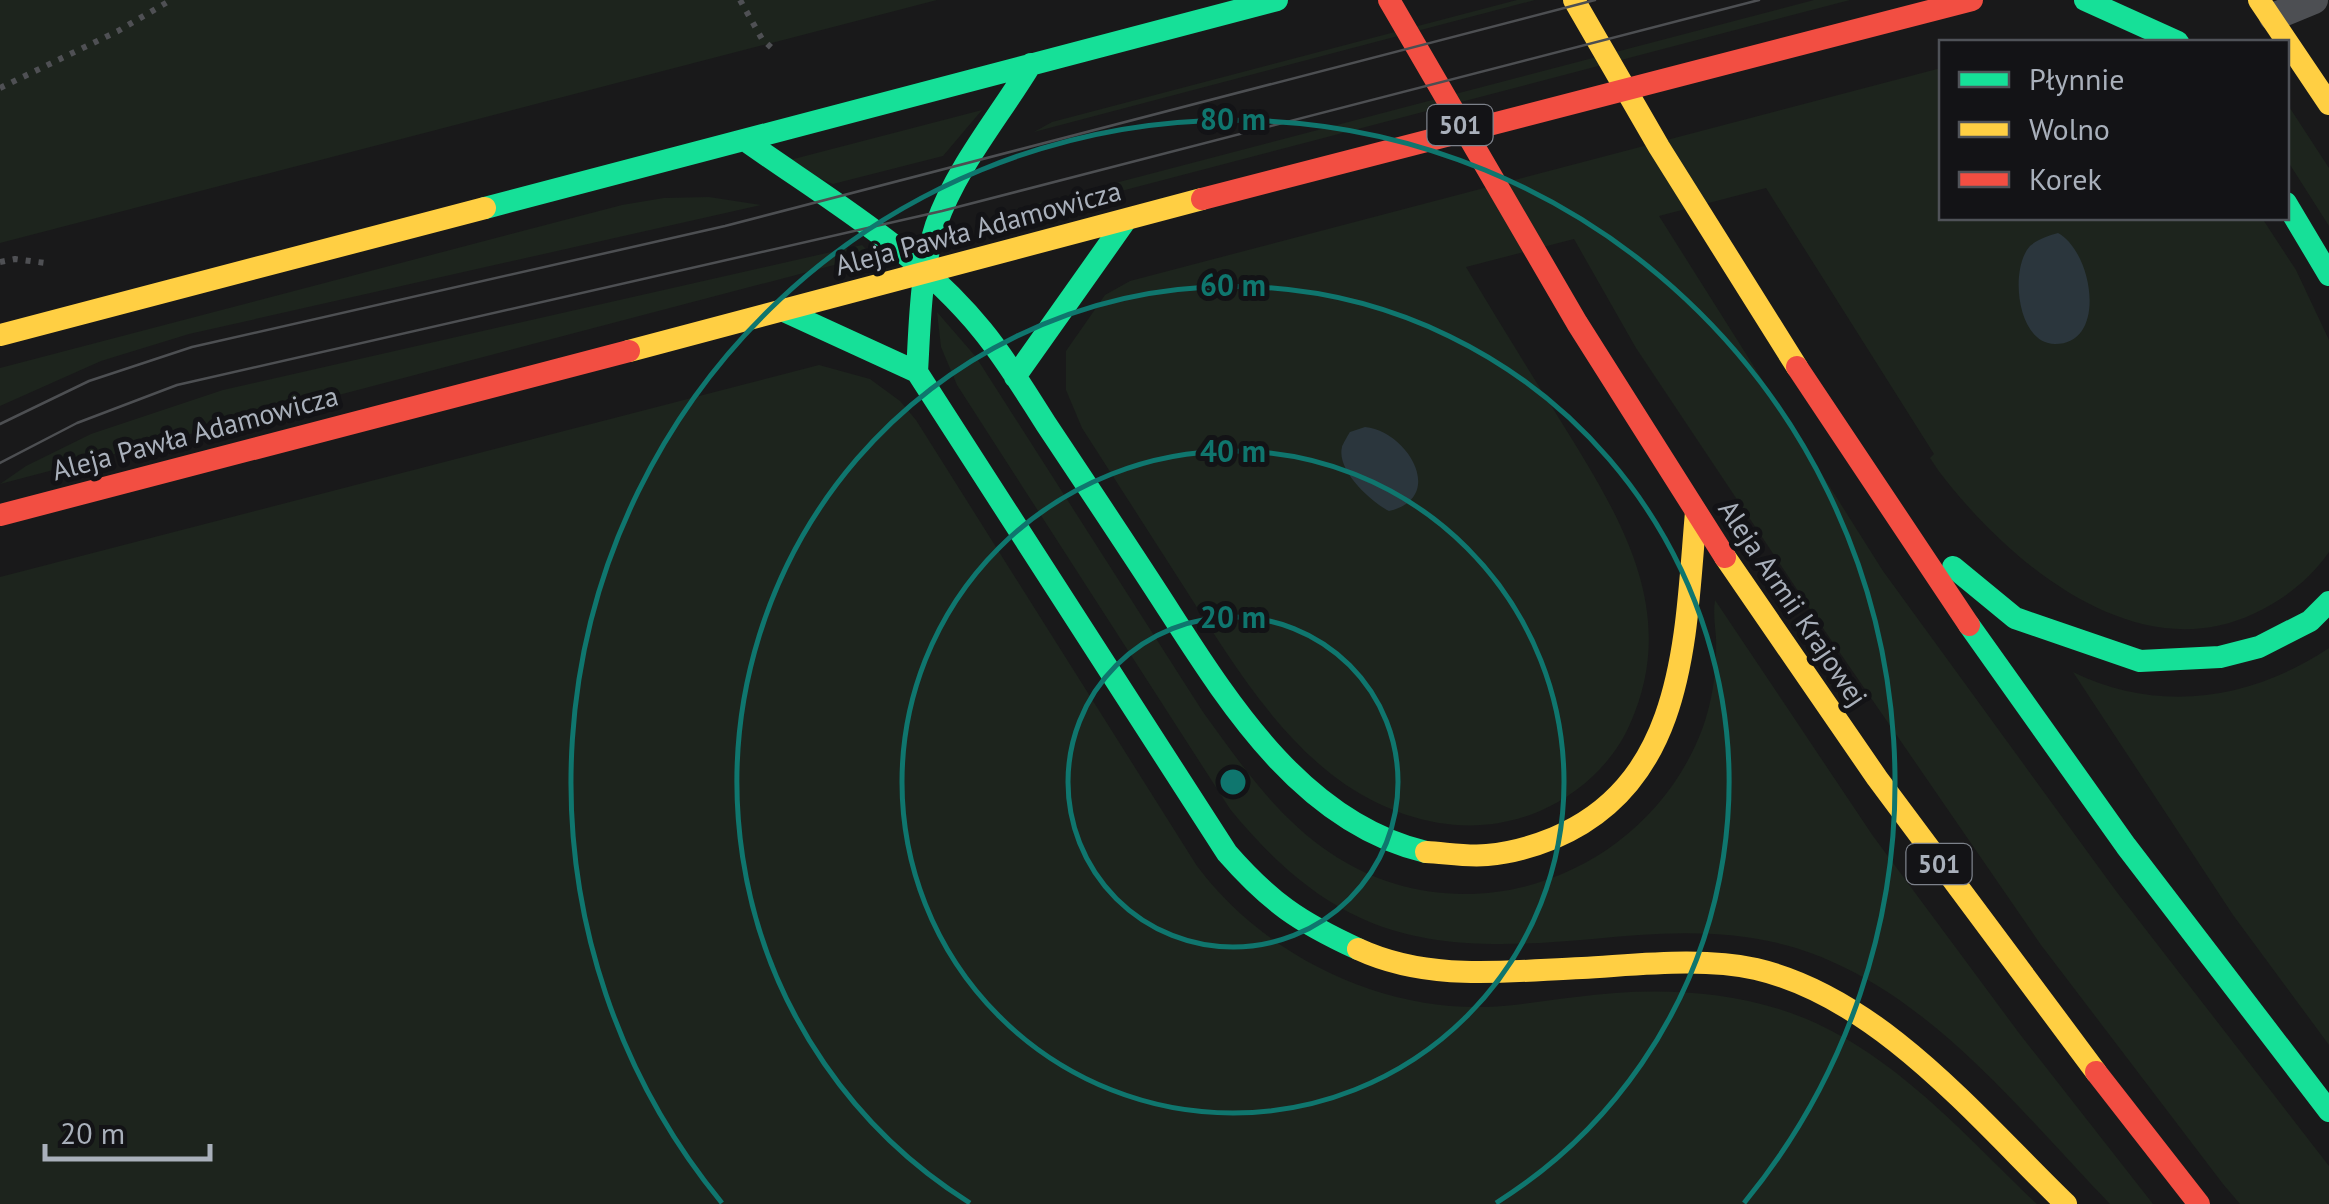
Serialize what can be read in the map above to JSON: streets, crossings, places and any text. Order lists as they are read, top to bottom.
{
  "streets": {
    "main road": ["501", "Aleja Pawła Adamowicza", "Aleja Armii Krajowej"]
  },
  "legend": ["Płynnie", "Wolno", "Korek"],
  "scale_bar": "20 m",
  "rings": [
    "80 m",
    "60 m",
    "40 m",
    "20 m"
  ]
}
